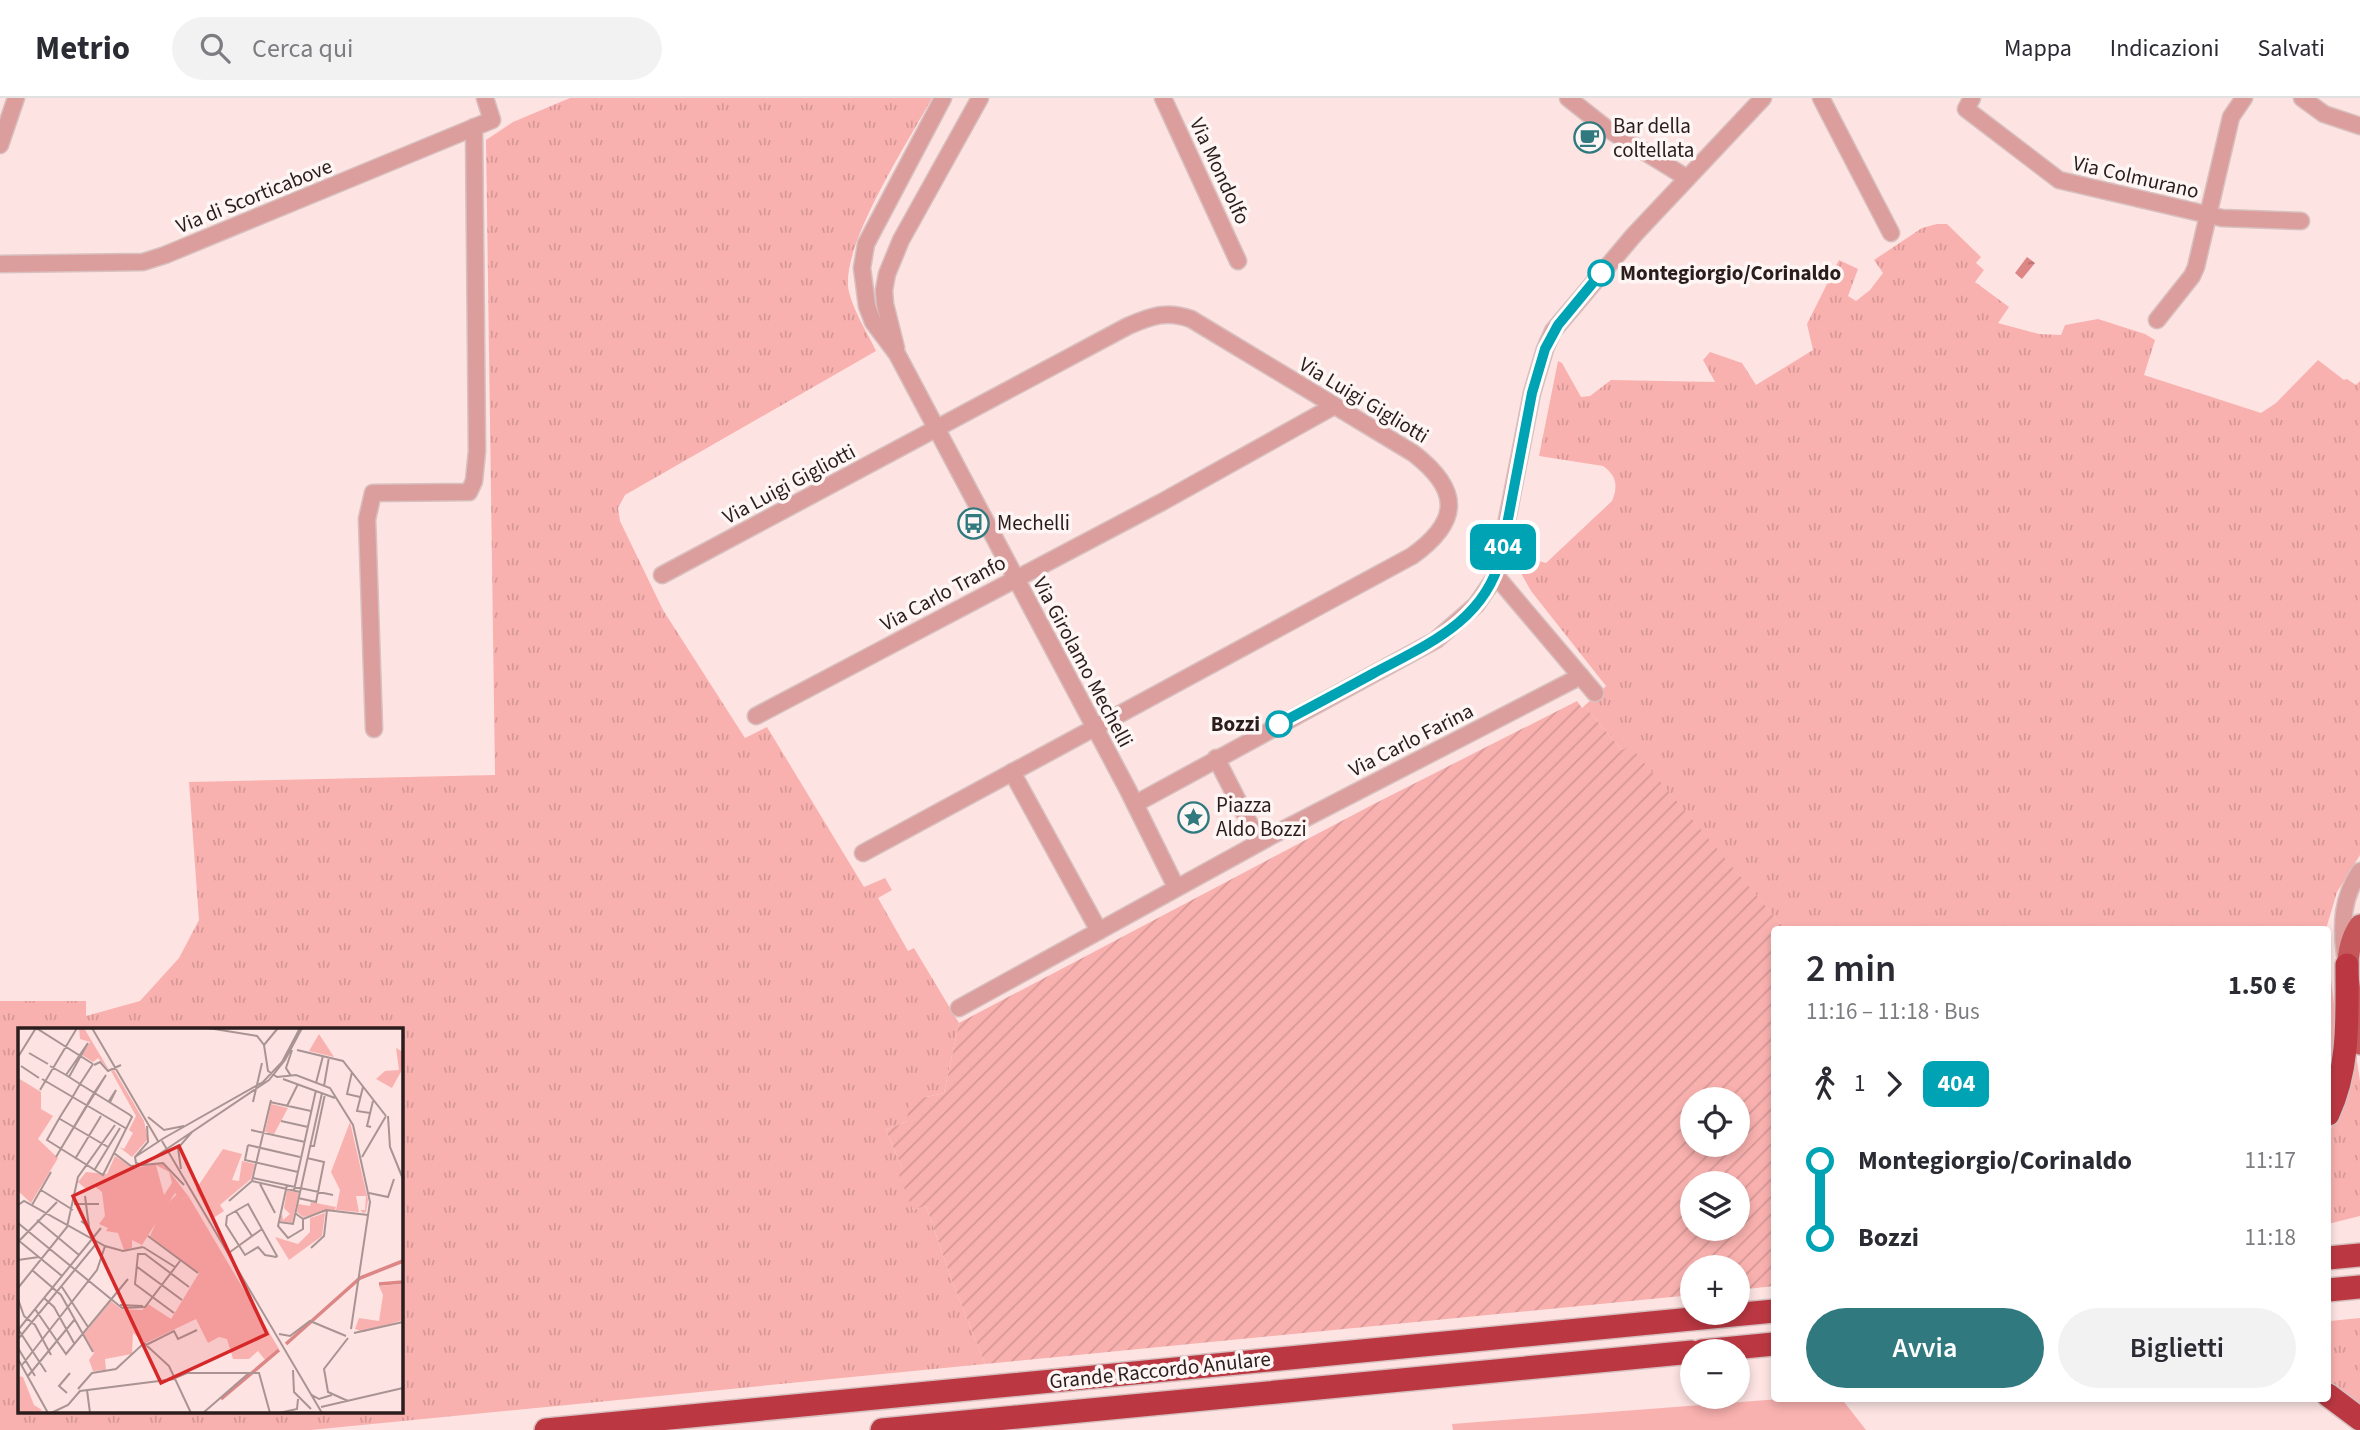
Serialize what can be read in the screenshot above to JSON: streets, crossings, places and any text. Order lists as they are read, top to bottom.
{
  "streets": {
    "highway": ["Grande Raccordo Anulare"],
    "street": [
      "Via Mondolfo",
      "Via Colmurano",
      "Via di Scorticabove",
      "Via Luigi Gigliotti",
      "Via Carlo Tranfo",
      "Via Girolamo Mechelli",
      "Via Carlo Farina"
    ]
  },
  "crossings": [
    ["Via Luigi Gigliotti", "Via Carlo Tranfo"],
    ["Via Luigi Gigliotti", "Via Girolamo Mechelli"],
    ["Via Carlo Tranfo", "Via Girolamo Mechelli"]
  ],
  "places": {
    "cafe": ["Bar della coltellata"],
    "other": ["Montegiorgio/Corinaldo", "Bozzi"],
    "bus stop": ["Mechelli"],
    "place": ["Piazza Aldo Bozzi"]
  },
  "lines": ["bus line 404"],
  "page": {
    "header": "Metrio",
    "search": "Cerca qui",
    "nav": ["Mappa", "Indicazioni", "Salvati"],
    "on_map": "404",
    "heading": ["2 min", "11:16 – 11:18 · Bus", "1.50 €"],
    "legs": ["1", "404"],
    "map_buttons": ["+", "−"],
    "list": [
      {
        "name": "Montegiorgio/Corinaldo",
        "value": "11:17"
      },
      {
        "name": "Bozzi",
        "value": "11:18"
      }
    ],
    "buttons": ["Avvia", "Biglietti"]
  }
}
